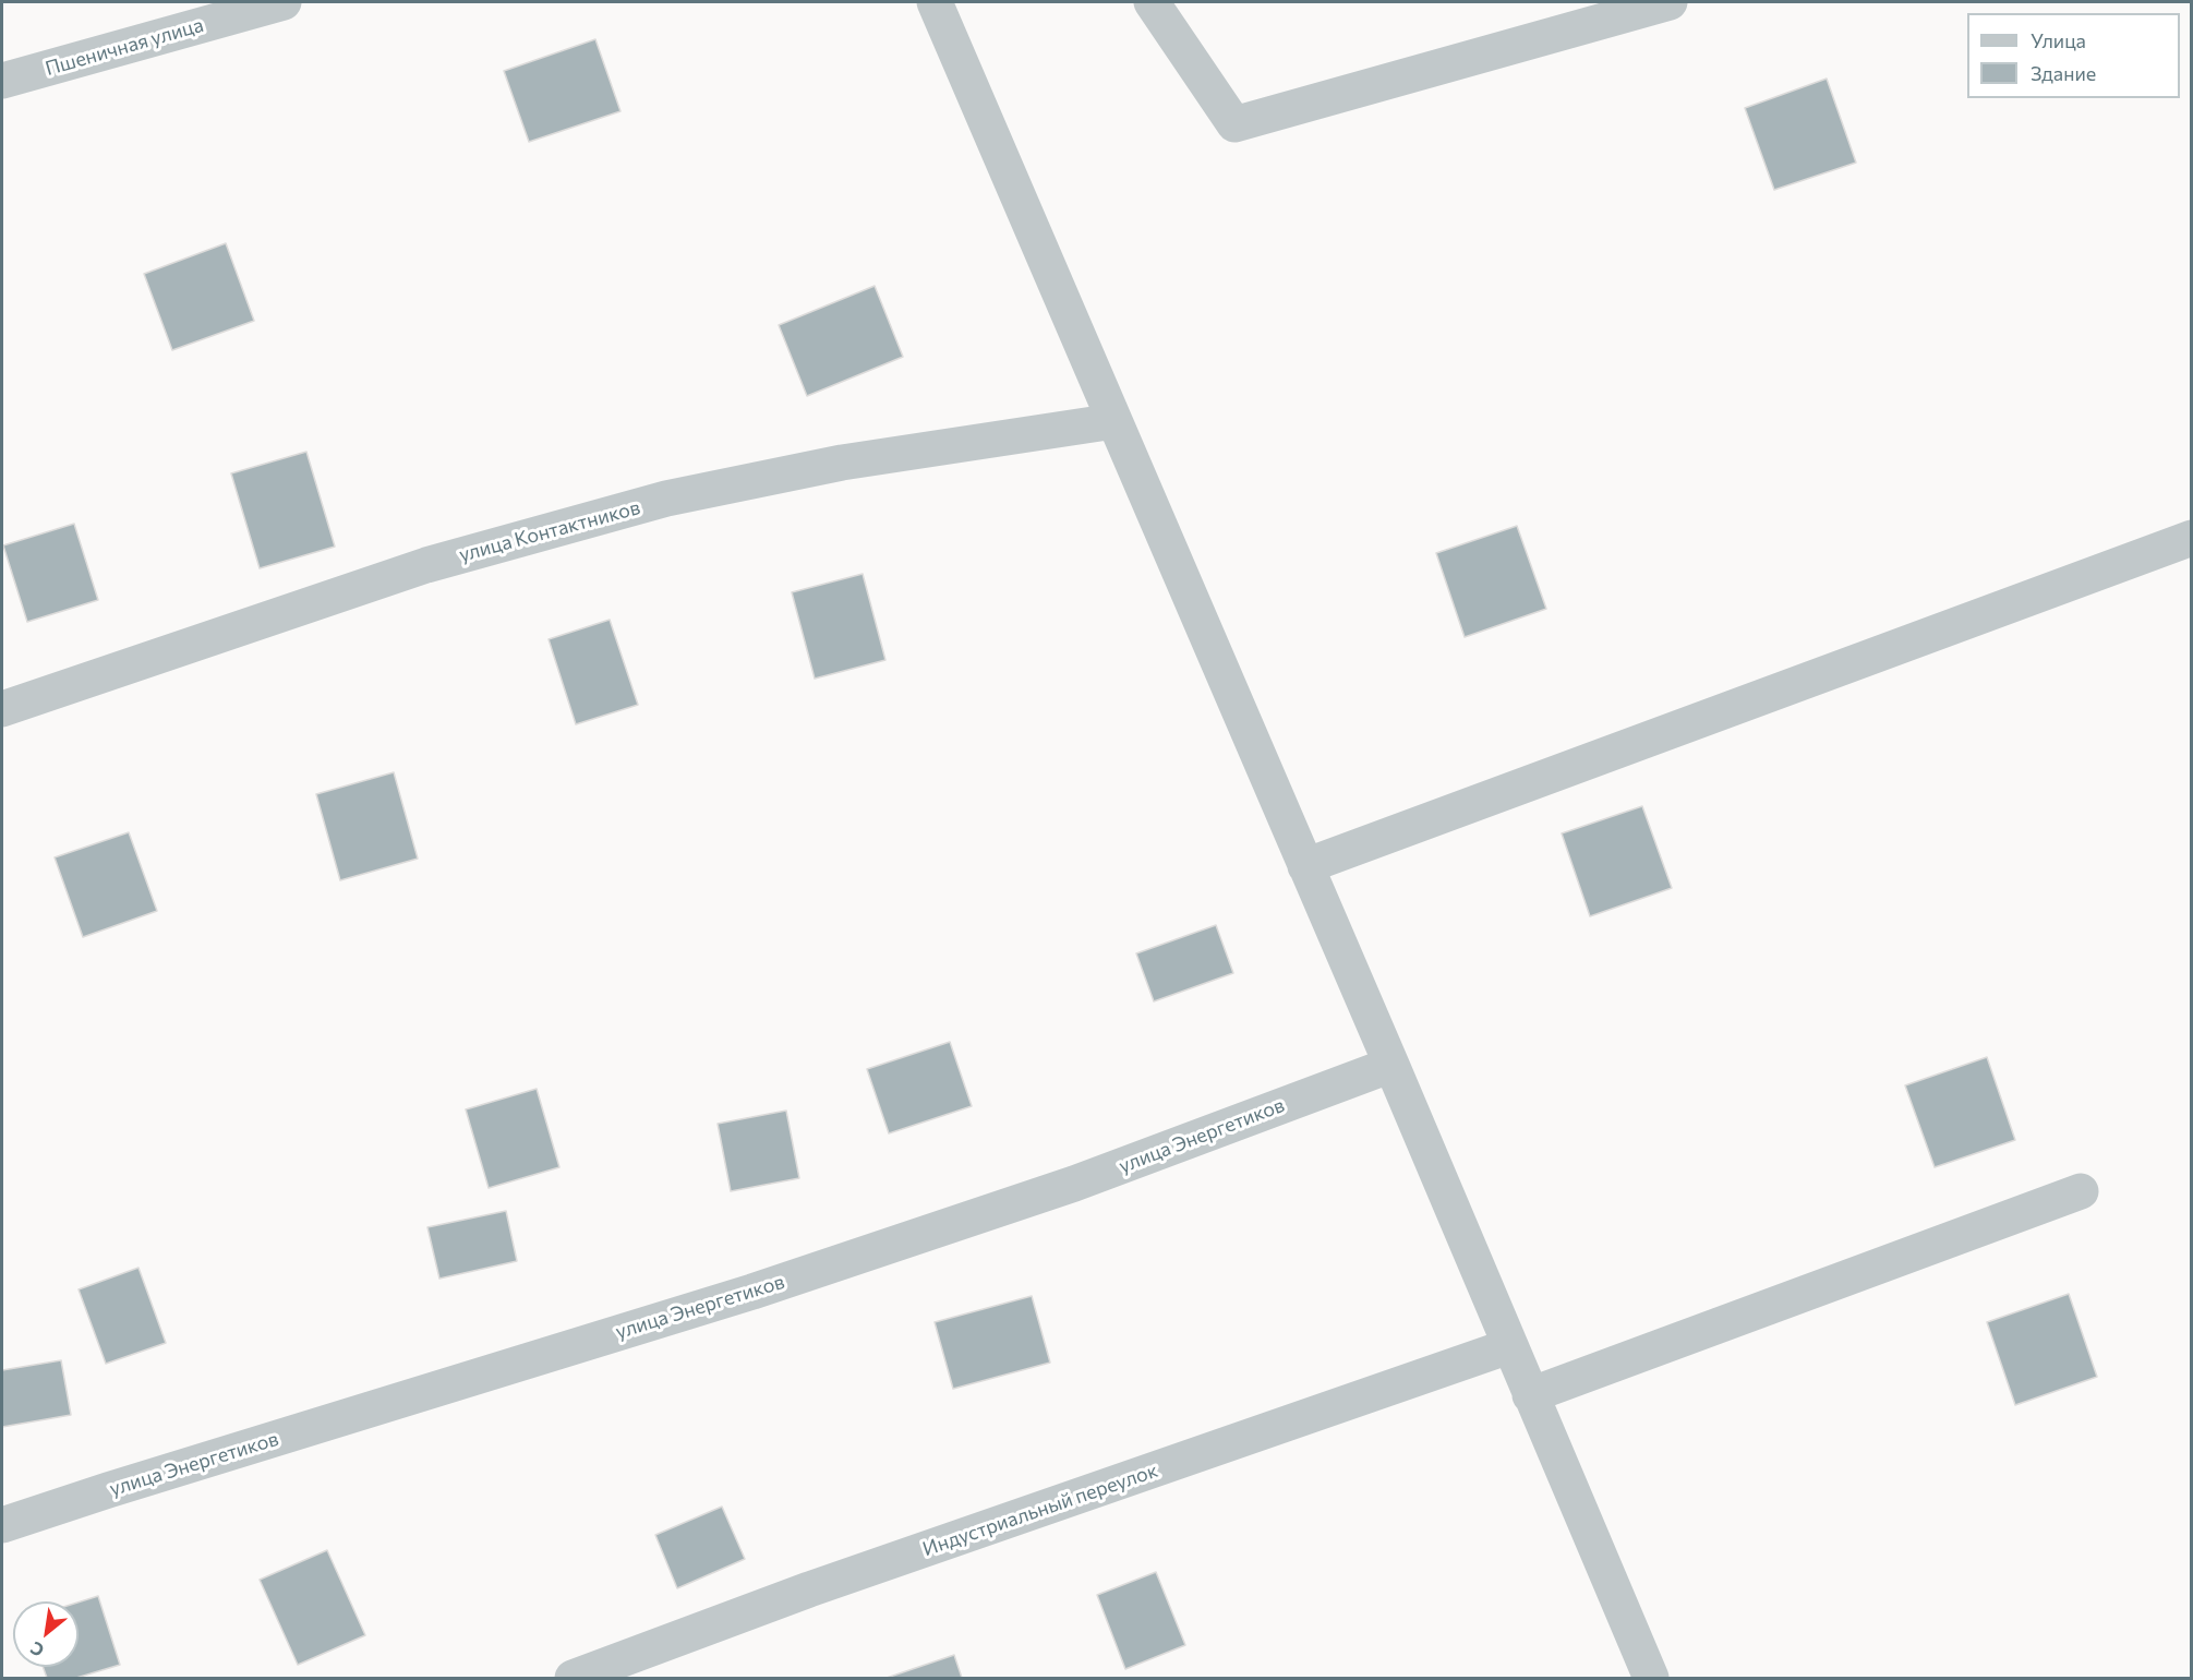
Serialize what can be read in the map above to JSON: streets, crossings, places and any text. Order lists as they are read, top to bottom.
{
  "streets": {
    "street": [
      "Пшеничная улица",
      "улица Контактников",
      "улица Энергетиков",
      "Индустриальный переулок"
    ]
  },
  "legend": ["Улица", "Здание"],
  "north": "bottom left"
}
